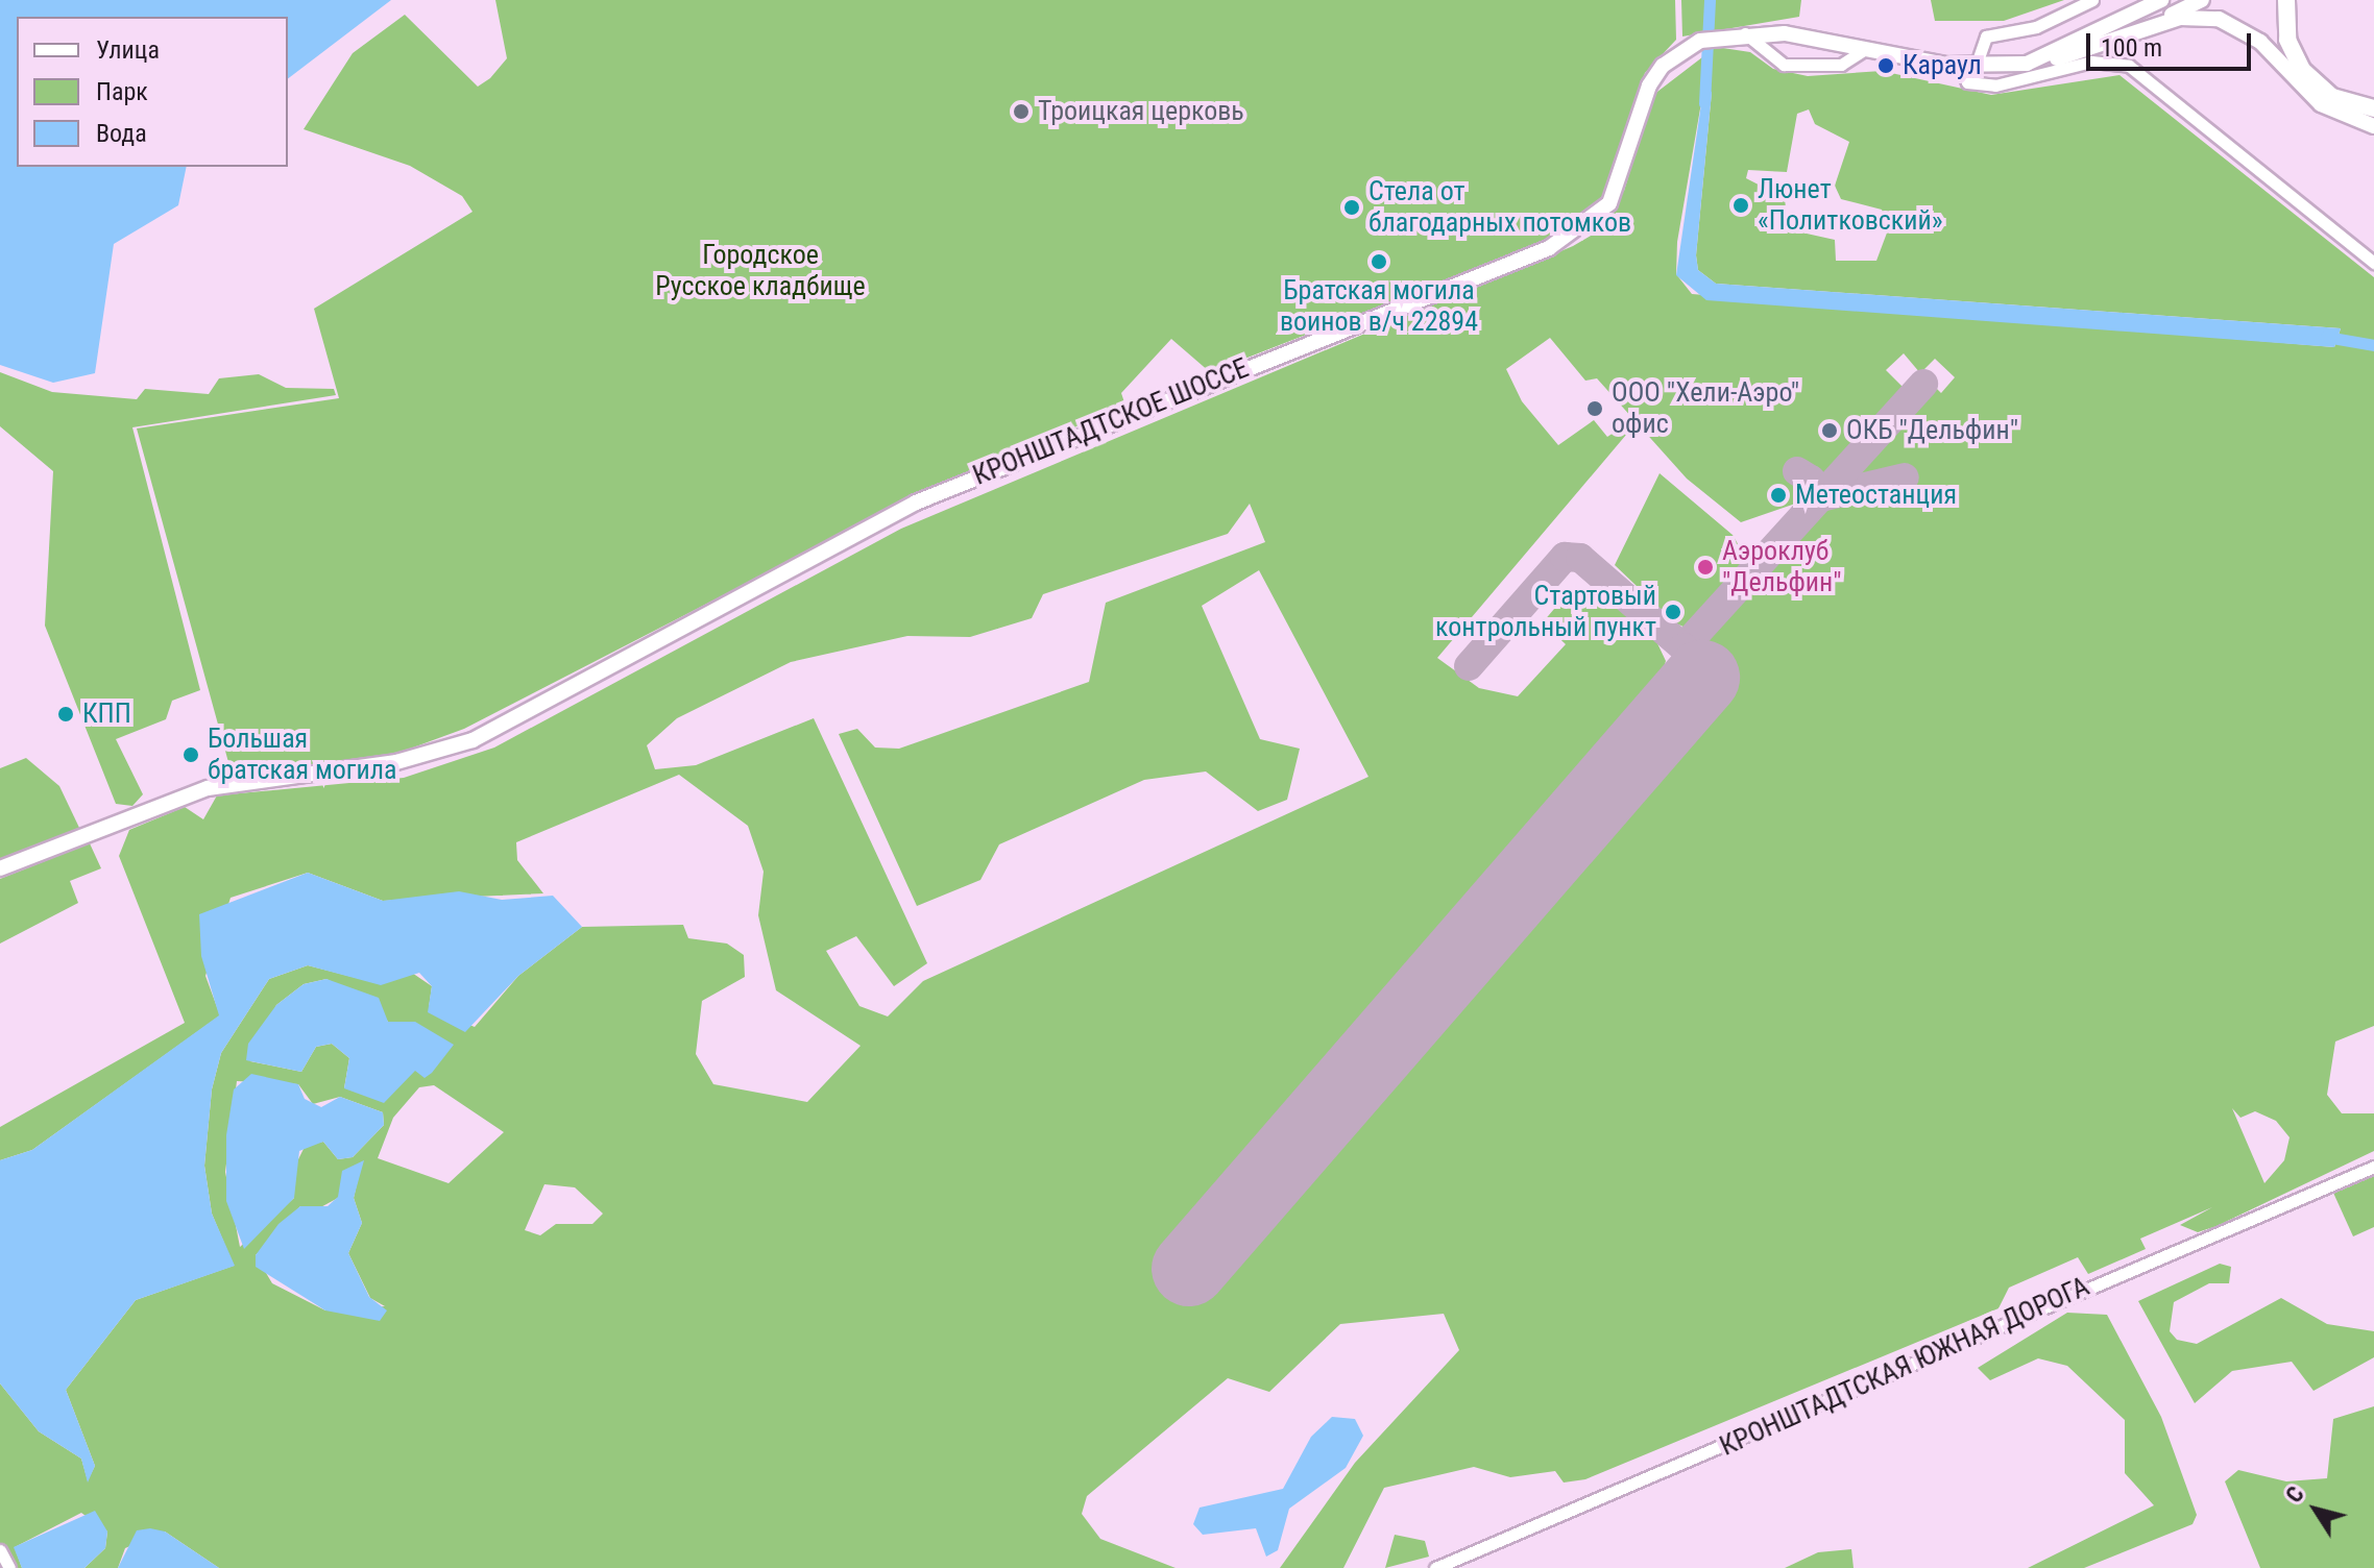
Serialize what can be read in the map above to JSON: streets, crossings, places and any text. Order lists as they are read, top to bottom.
{
  "streets": {
    "street": ["КРОНШТАДТСКОЕ ШОССЕ", "КРОНШТАДТСКАЯ ЮЖНАЯ ДОРОГА"]
  },
  "parks": ["Городское Русское кладбище"],
  "places": [
    "Караул",
    "Троицкая церковь",
    "Люнет «Политковский»",
    "Стела от благодарных потомков",
    "Братская могила воинов в/ч 22894",
    "ООО \"Хели-Аэро\" офис",
    "ОКБ \"Дельфин\"",
    "Метеостанция",
    "Аэроклуб \"Дельфин\"",
    "Стартовый контрольный пункт",
    "КПП",
    "Большая братская могила"
  ],
  "legend": ["Улица", "Парк", "Вода"],
  "scale_bar": "100 m",
  "north": "top left"
}
